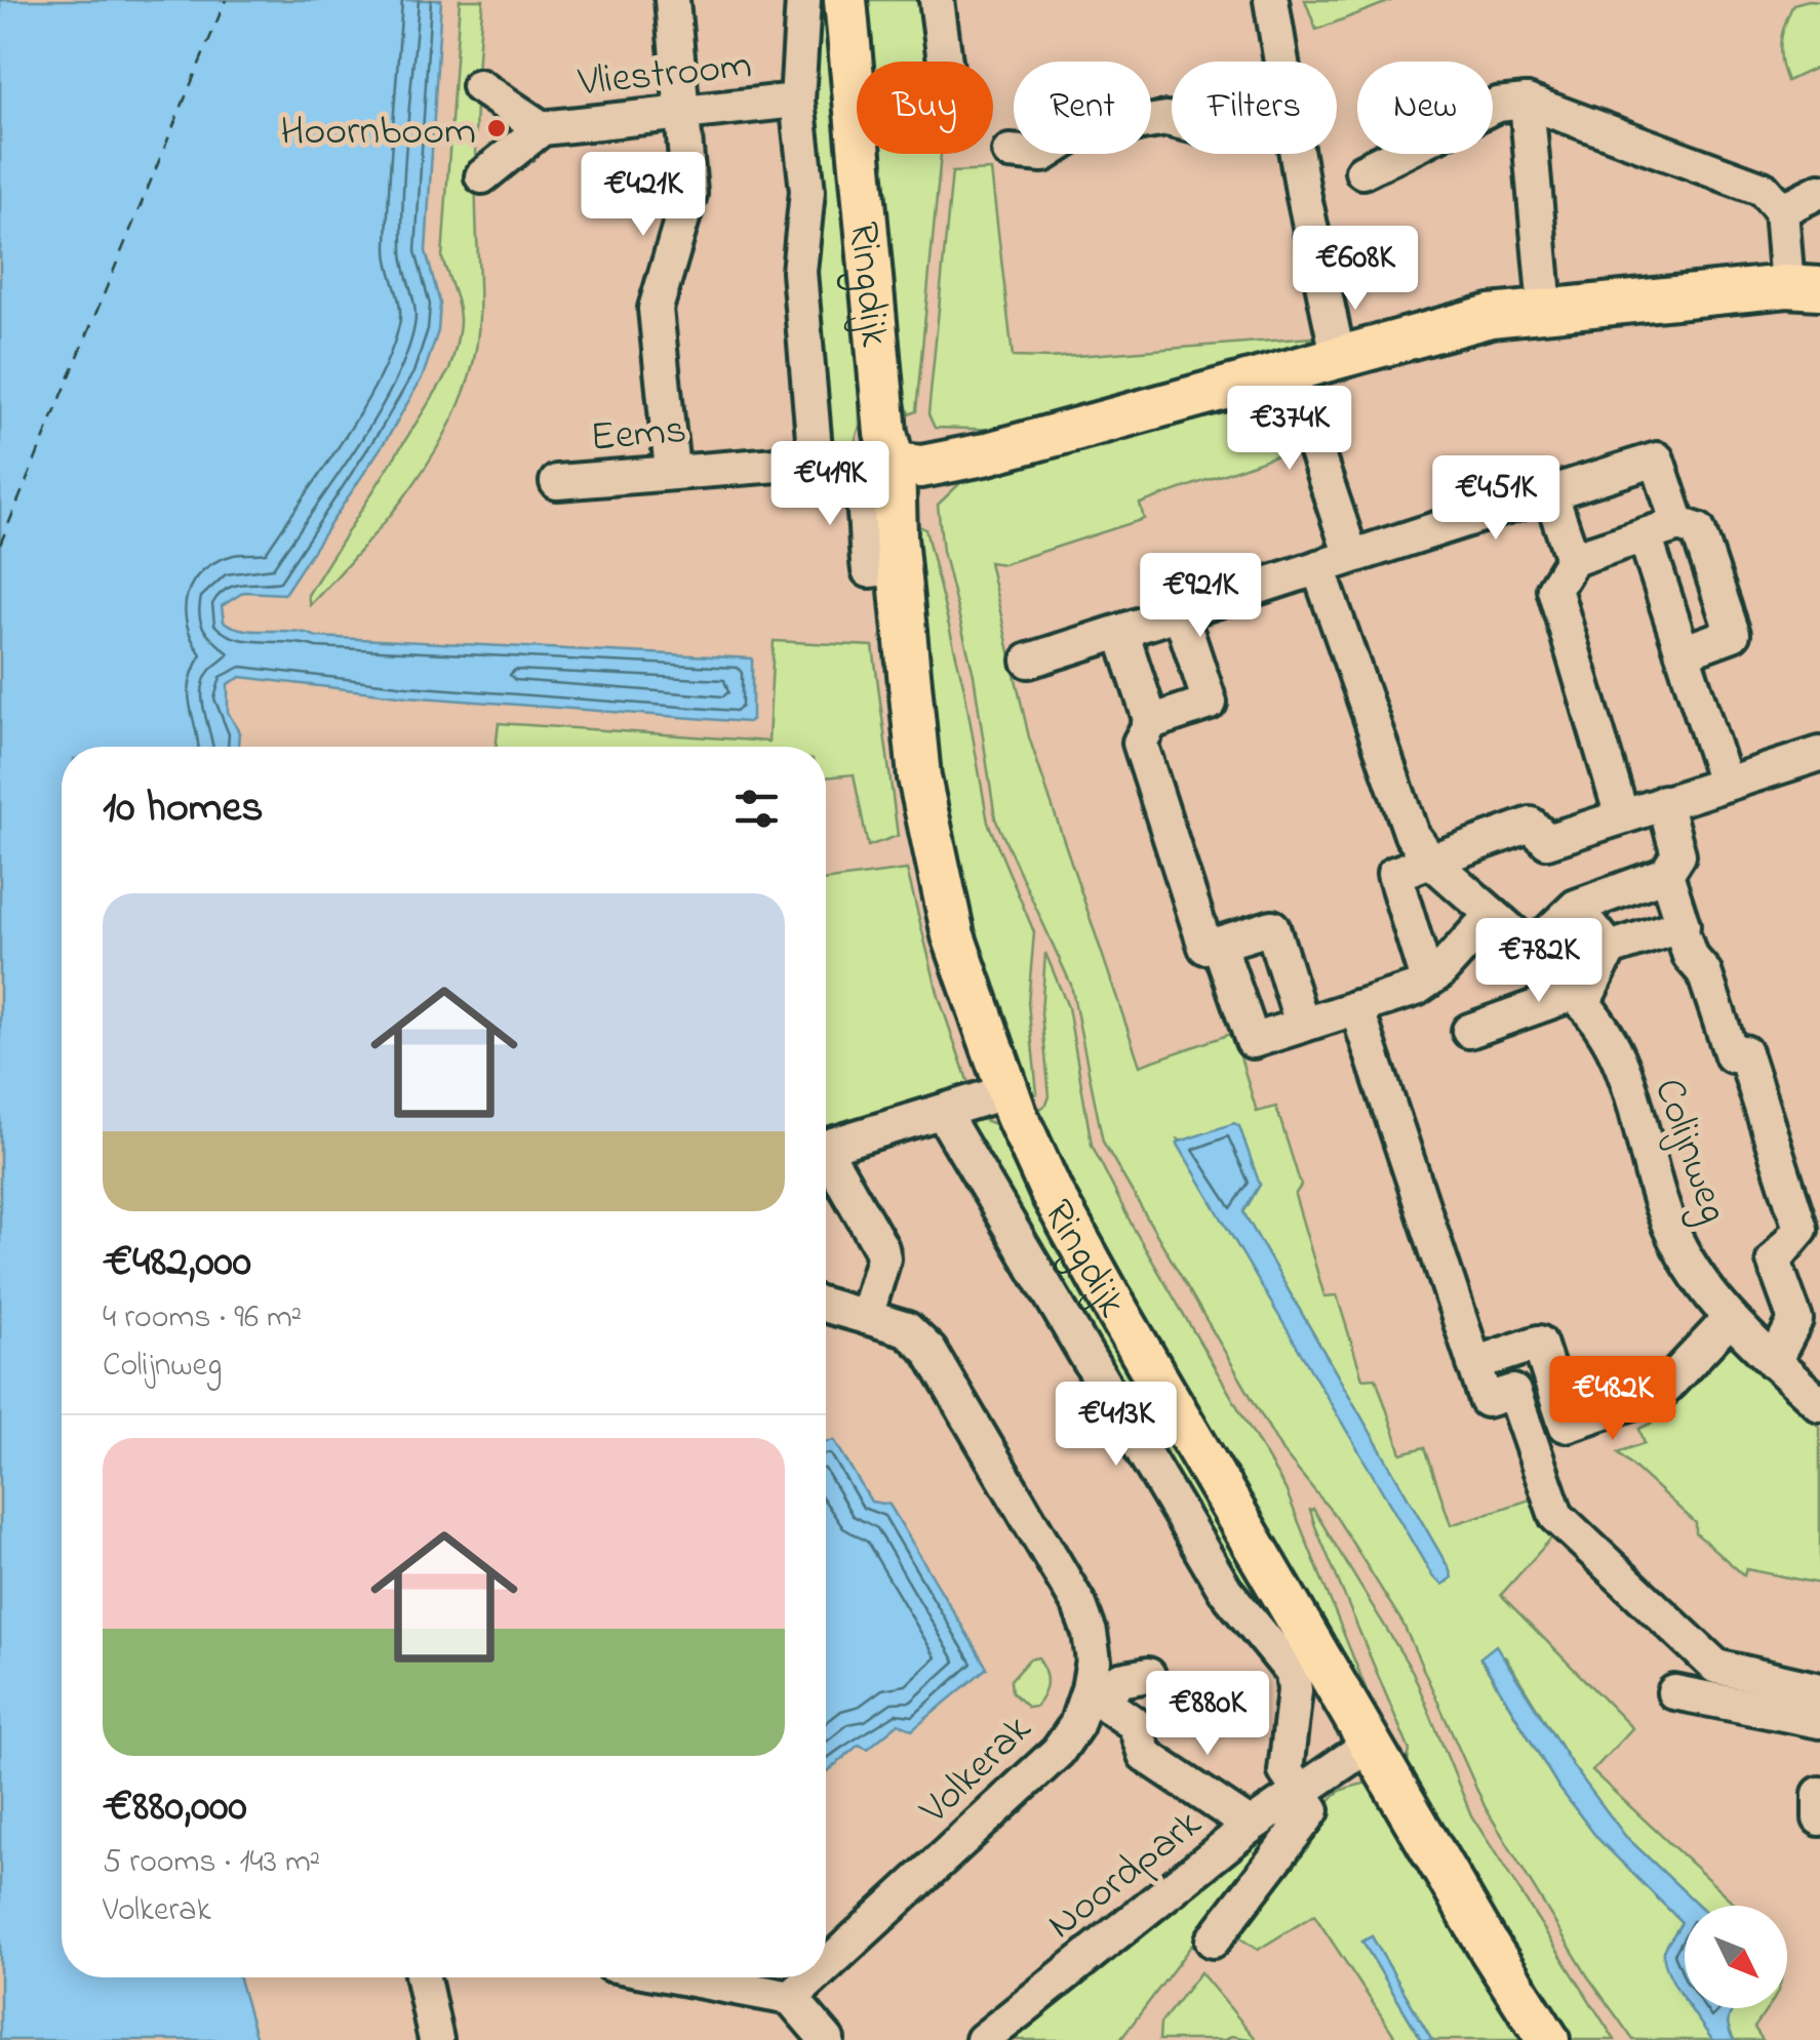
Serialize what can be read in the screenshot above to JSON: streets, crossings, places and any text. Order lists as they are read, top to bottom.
{
  "streets": {
    "main road": ["Ringdijk"],
    "street": [
      "Vliestroom",
      "Eems",
      "Colijnweg",
      "Volkerak",
      "Noordpark"
    ]
  },
  "crossings": [
    ["Ringdijk", "Eems"],
    ["Ringdijk", "Noordpark"]
  ],
  "places": ["Hoornboom"],
  "north": "bottom right",
  "page": {
    "chip": [
      "Buy",
      "Rent",
      "Filters",
      "New"
    ],
    "price": [
      "€421K",
      "€608K",
      "€374K",
      "€419K",
      "€451K",
      "€921K",
      "€782K",
      "€482K",
      "€413K",
      "€880K"
    ],
    "heading": "10 homes",
    "list": [
      {
        "name": "€482,000",
        "note": "4 rooms · 96 m² · Colijnweg"
      },
      {
        "name": "€880,000",
        "note": "5 rooms · 143 m² · Volkerak"
      }
    ]
  }
}
